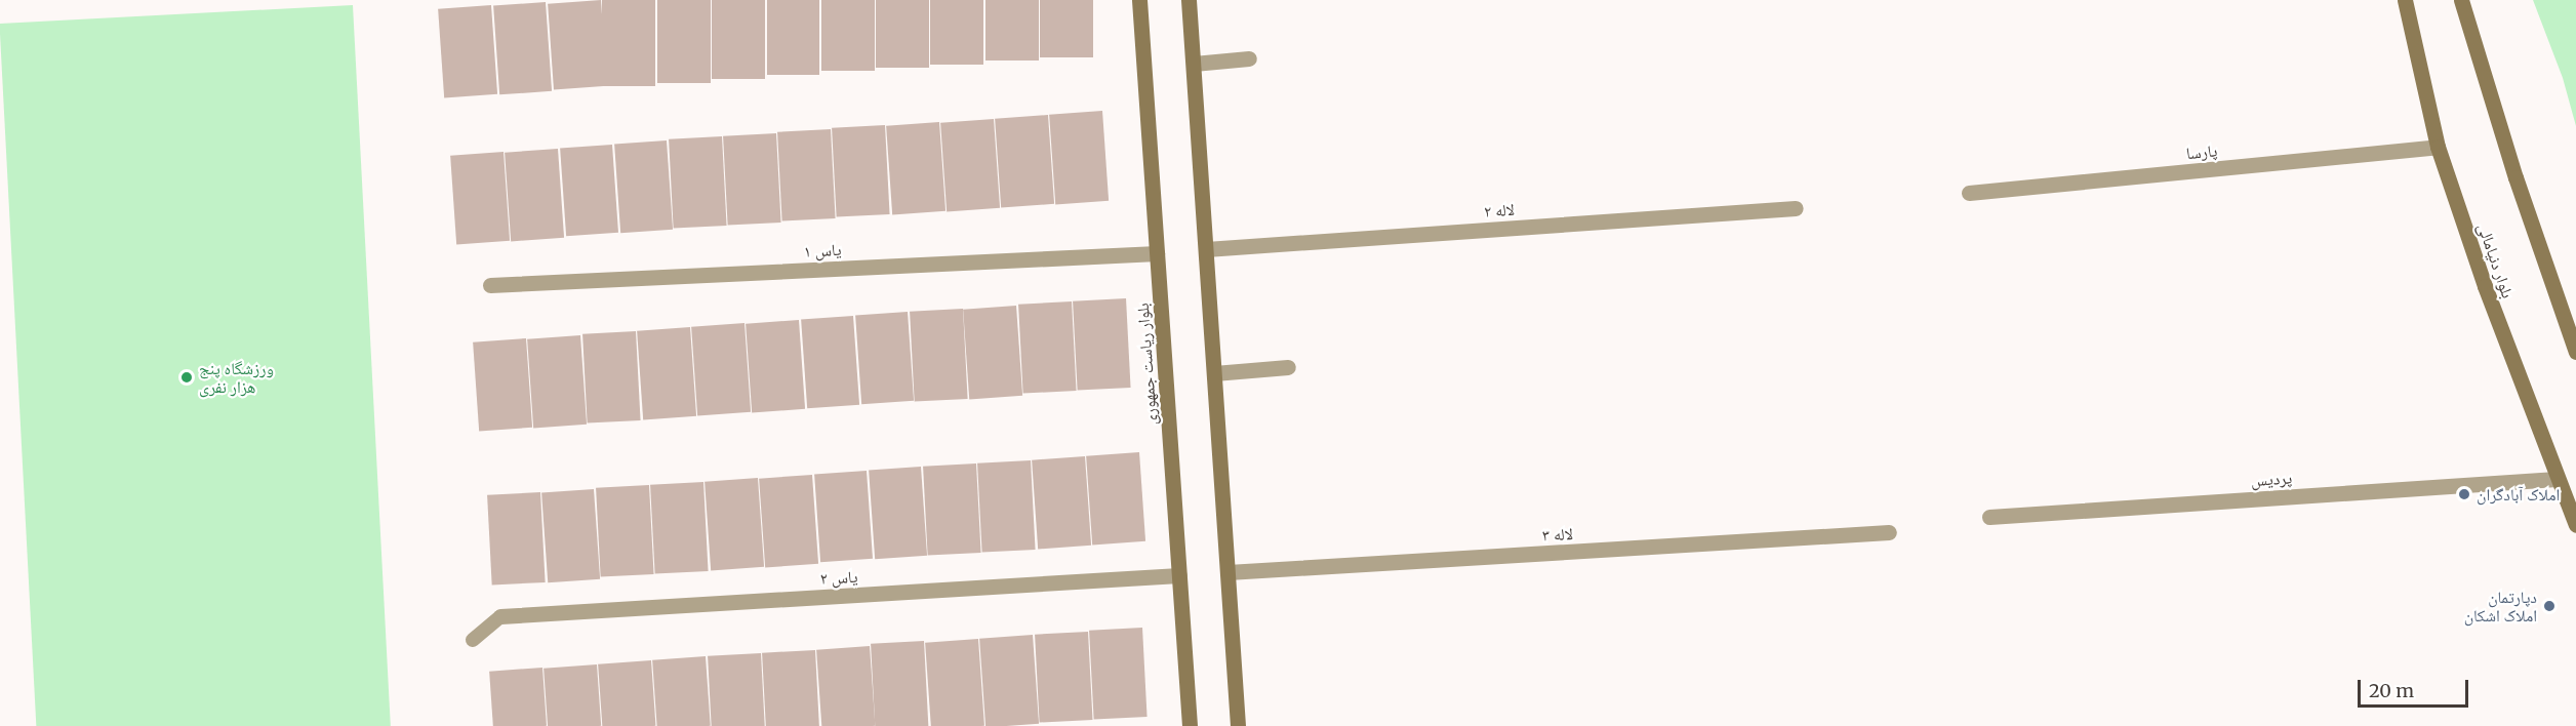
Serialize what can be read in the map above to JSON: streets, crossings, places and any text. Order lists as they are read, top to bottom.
{
  "streets": {
    "street": [
      "پارسا",
      "لاله ۲",
      "یاس ۱",
      "بلوار دنیامالی",
      "بلوار ریاست جمهوری",
      "پردیس",
      "لاله ۳",
      "یاس ۲"
    ]
  },
  "crossings": [
    ["پارسا", "بلوار دنیامالی"],
    ["یاس ۱", "بلوار ریاست جمهوری"],
    ["بلوار دنیامالی", "پردیس"],
    ["بلوار ریاست جمهوری", "یاس ۲"]
  ],
  "places": ["ورزشگاه پنج هزار نفری", "املاک آبادگران", "دپارتمان املاک اشکان"],
  "scale_bar": "20 m"
}
